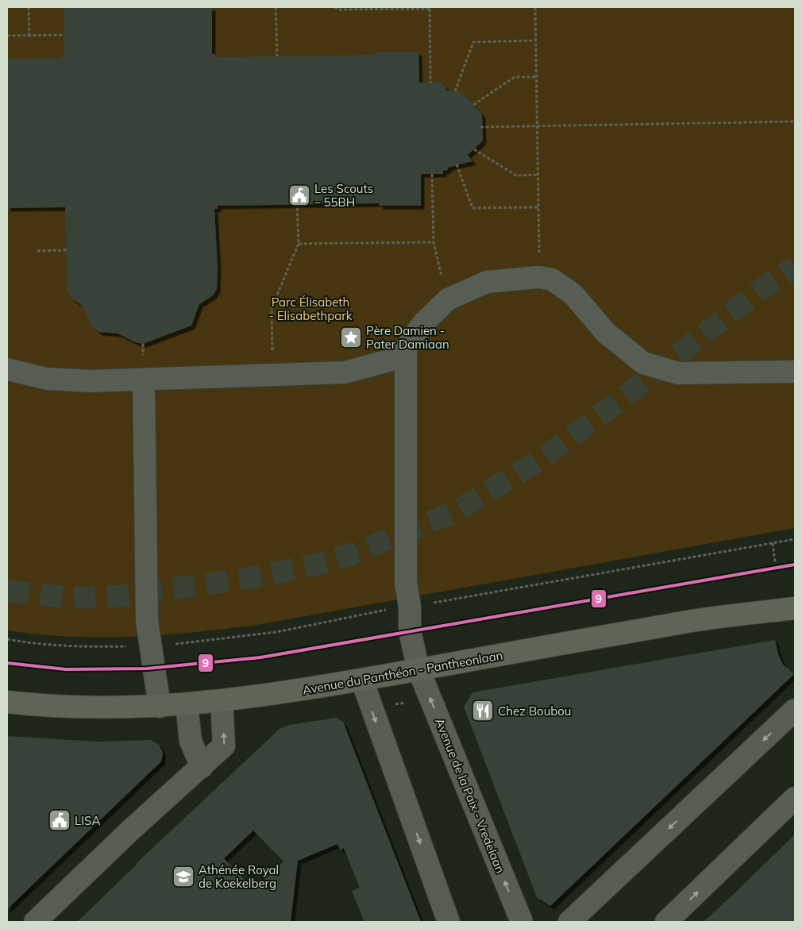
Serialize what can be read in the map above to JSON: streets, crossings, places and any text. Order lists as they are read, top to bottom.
{
  "streets": {
    "main road": ["Avenue du Panthéon - Pantheonlaan"],
    "street": ["Avenue de la Paix - Vredelaan"]
  },
  "crossings": [
    ["Avenue du Panthéon - Pantheonlaan", "Avenue de la Paix - Vredelaan"]
  ],
  "parks": ["Parc Élisabeth - Elisabethpark"],
  "places": {
    "public building": ["Les Scouts – 55BH", "LISA"],
    "place": ["Père Damien - Pater Damiaan"],
    "restaurant": ["Chez Boubou"],
    "school or university": ["Athénée Royal de Koekelberg"]
  },
  "lines": ["transit line 9"]
}
